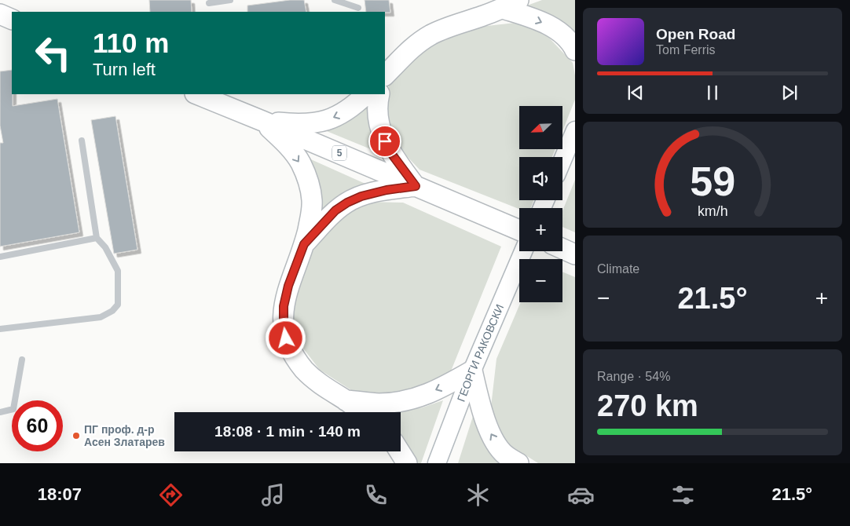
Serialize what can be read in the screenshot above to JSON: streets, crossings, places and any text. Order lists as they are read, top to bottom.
{
  "streets": {
    "main road": ["5"],
    "street": ["ГЕОРГИ РАКОВСКИ"]
  },
  "places": ["ПГ проф. д-р Асен Златарев"],
  "north": "bottom left",
  "page": {
    "turn": ["110 m", "Turn left"],
    "song": ["Open Road", "Tom Ferris"],
    "map_buttons": ["+", "−"],
    "tile": [
      "Climate",
      ["Range · 54%", "270 km"]
    ],
    "heat": ["−", "21.5°", "+"],
    "limit": "60",
    "trip": "18:08 · 1 min · 140 m",
    "tabs": ["18:07", "21.5°"],
    "gauge": ["59", "km/h"]
  }
}
